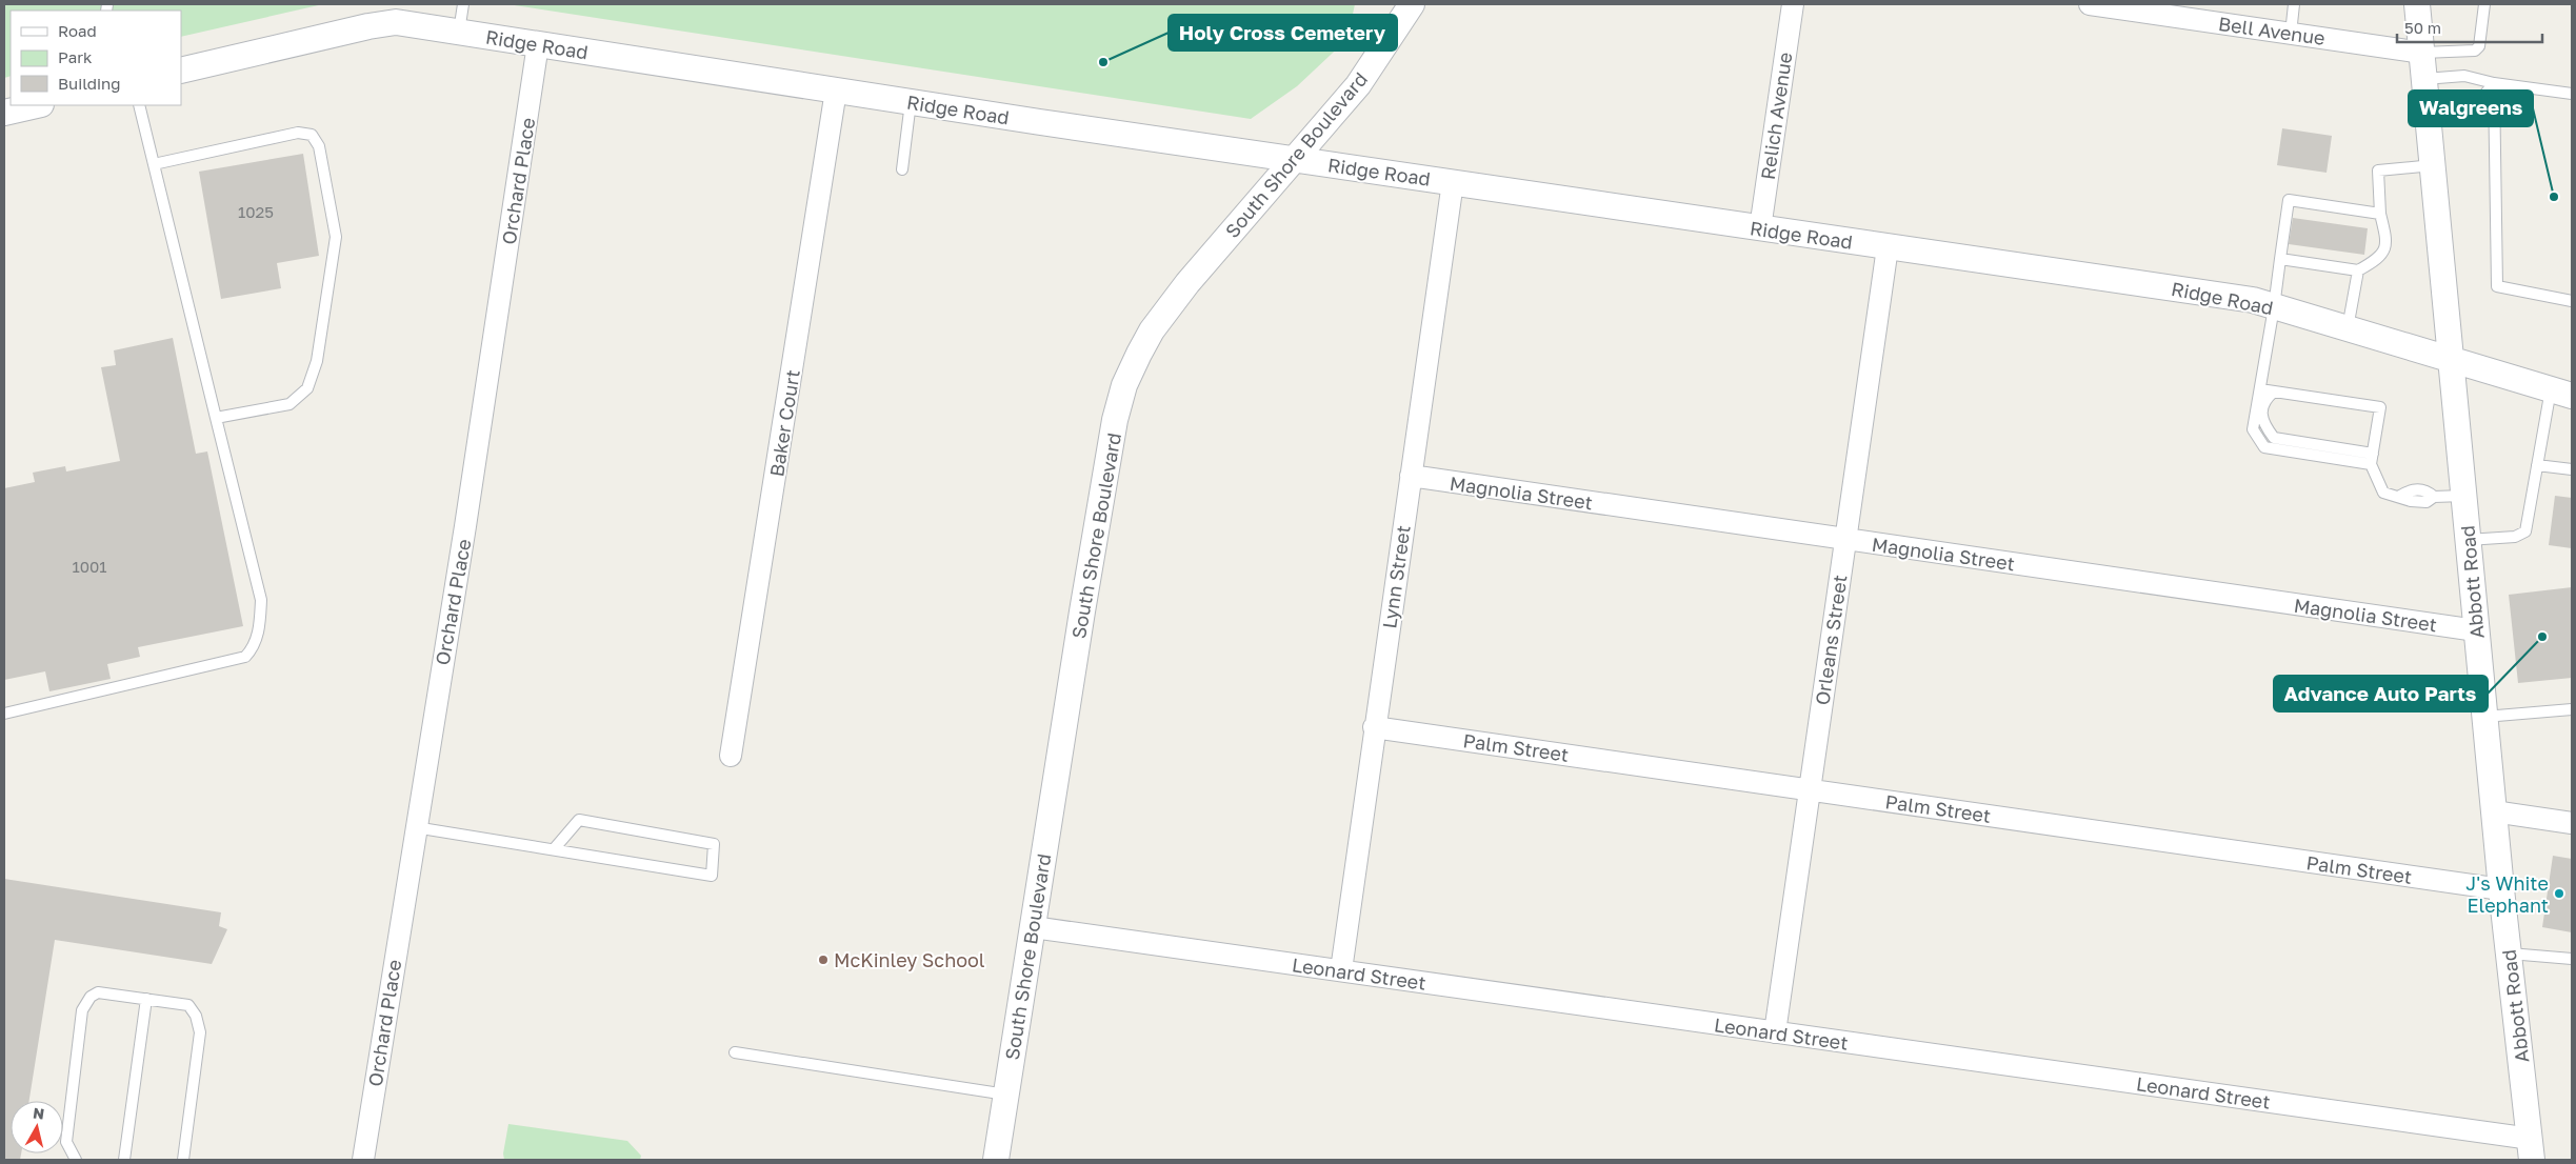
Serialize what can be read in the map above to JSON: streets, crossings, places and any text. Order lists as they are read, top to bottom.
{
  "streets": {
    "street": [
      "Bell Avenue",
      "Ridge Road",
      "Relich Avenue",
      "South Shore Boulevard",
      "Orchard Place",
      "Baker Court",
      "Magnolia Street",
      "Lynn Street",
      "Abbott Road",
      "Orleans Street",
      "Palm Street",
      "Leonard Street"
    ]
  },
  "crossings": [
    ["Bell Avenue", "Abbott Road"],
    ["Ridge Road", "Relich Avenue"],
    ["Ridge Road", "South Shore Boulevard"],
    ["Ridge Road", "Orchard Place"],
    ["Ridge Road", "Baker Court"],
    ["Ridge Road", "Lynn Street"],
    ["Ridge Road", "Abbott Road"],
    ["Ridge Road", "Orleans Street"],
    ["South Shore Boulevard", "Leonard Street"],
    ["Magnolia Street", "Lynn Street"],
    ["Magnolia Street", "Abbott Road"],
    ["Magnolia Street", "Orleans Street"],
    ["Lynn Street", "Palm Street"],
    ["Lynn Street", "Leonard Street"],
    ["Abbott Road", "Palm Street"],
    ["Abbott Road", "Leonard Street"],
    ["Orleans Street", "Palm Street"],
    ["Orleans Street", "Leonard Street"]
  ],
  "places": [
    "Holy Cross Cemetery",
    "Walgreens",
    "Advance Auto Parts",
    "J's White Elephant",
    "McKinley School"
  ],
  "house_numbers": ["1025", "1001"],
  "legend": ["Road", "Park", "Building"],
  "scale_bar": "50 m",
  "north": "top"
}
